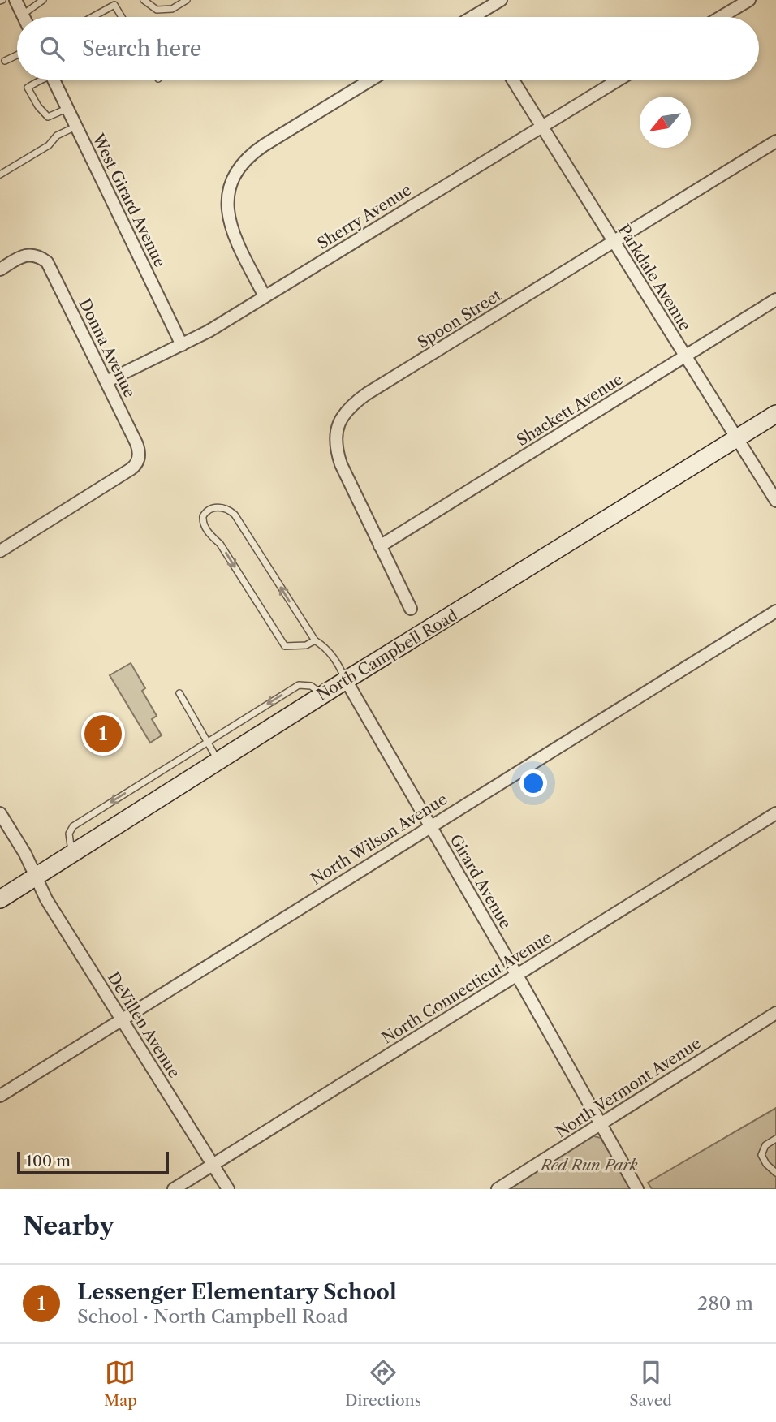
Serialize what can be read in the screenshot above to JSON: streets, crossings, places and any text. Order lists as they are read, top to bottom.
{
  "streets": {
    "street": [
      "West Girard Avenue",
      "Sherry Avenue",
      "Parkdale Avenue",
      "Spoon Street",
      "Donna Avenue",
      "Shackett Avenue",
      "North Campbell Road",
      "North Wilson Avenue",
      "Girard Avenue",
      "North Connecticut Avenue",
      "DeVillen Avenue",
      "North Vermont Avenue"
    ]
  },
  "crossings": [
    ["West Girard Avenue", "Sherry Avenue"],
    ["Sherry Avenue", "Parkdale Avenue"],
    ["Sherry Avenue", "Donna Avenue"],
    ["Parkdale Avenue", "Spoon Street"],
    ["Parkdale Avenue", "Shackett Avenue"],
    ["Parkdale Avenue", "North Campbell Road"],
    ["Spoon Street", "Shackett Avenue"],
    ["North Campbell Road", "Girard Avenue"],
    ["North Campbell Road", "DeVillen Avenue"],
    ["North Wilson Avenue", "Girard Avenue"],
    ["North Wilson Avenue", "DeVillen Avenue"],
    ["Girard Avenue", "North Connecticut Avenue"],
    ["Girard Avenue", "North Vermont Avenue"],
    ["North Connecticut Avenue", "DeVillen Avenue"]
  ],
  "parks": ["Red Run Park"],
  "scale_bar": "100 m",
  "north": "bottom left",
  "page": {
    "search": "Search here",
    "pins": "1",
    "scale": "100 m",
    "heading": "Nearby",
    "list": [
      {
        "mark": "1",
        "name": "Lessenger Elementary School",
        "note": "School · North Campbell Road",
        "value": "280 m"
      }
    ],
    "nav": ["Map", "Directions", "Saved"]
  }
}
